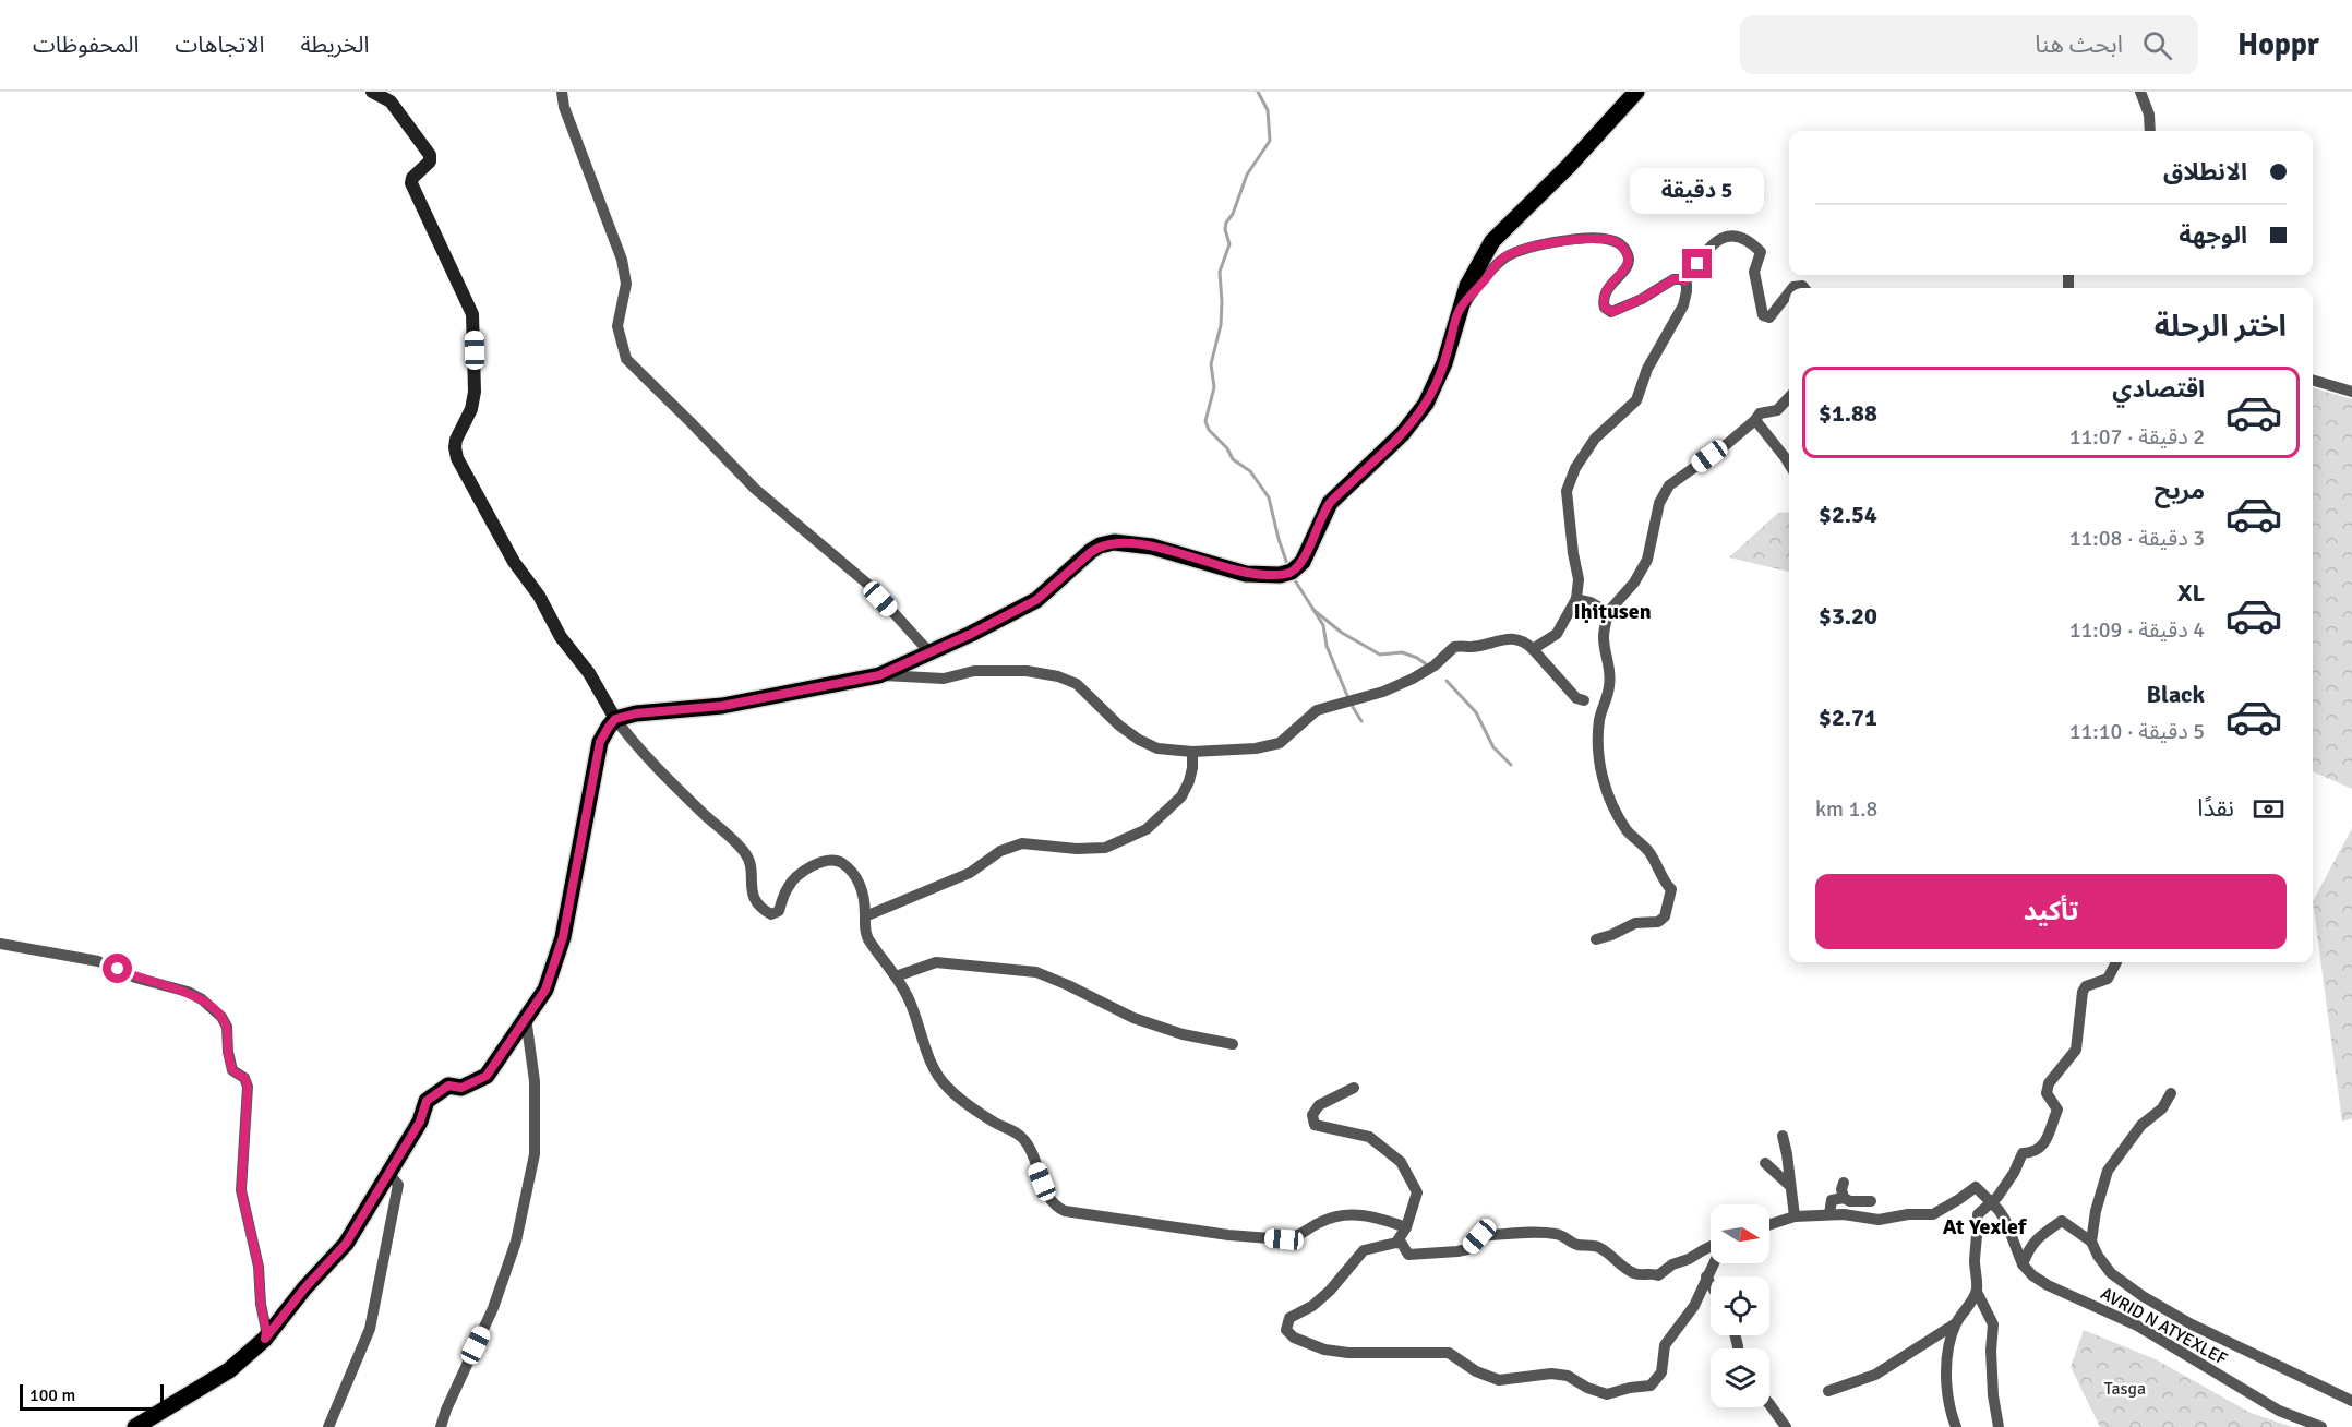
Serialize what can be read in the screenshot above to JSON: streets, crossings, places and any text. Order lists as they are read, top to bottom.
{
  "streets": {
    "street": ["AVRID N ATYEXLEF"]
  },
  "districts": ["Iḥiṭusen", "At Yexlef"],
  "parks": ["Tasga"],
  "scale_bar": "100 m",
  "north": "right",
  "page": {
    "header": "Hoppr",
    "search": "ابحث هنا",
    "nav": ["الخريطة", "الاتجاهات", "المحفوظات"],
    "banner": ["الانطلاق", "الوجهة"],
    "bubble": "5 دقيقة",
    "heading": "اختر الرحلة",
    "list": [
      {
        "name": "اقتصادي",
        "note": "2 دقيقة · 11:07",
        "value": "$1.88"
      },
      {
        "name": "مريح",
        "note": "3 دقيقة · 11:08",
        "value": "$2.54"
      },
      {
        "name": "XL",
        "note": "4 دقيقة · 11:09",
        "value": "$3.20"
      },
      {
        "name": "Black",
        "note": "5 دقيقة · 11:10",
        "value": "$2.71"
      }
    ],
    "pay": ["نقدًا", "1.8 km"],
    "buttons": "تأكيد",
    "scale": "100 m"
  }
}
